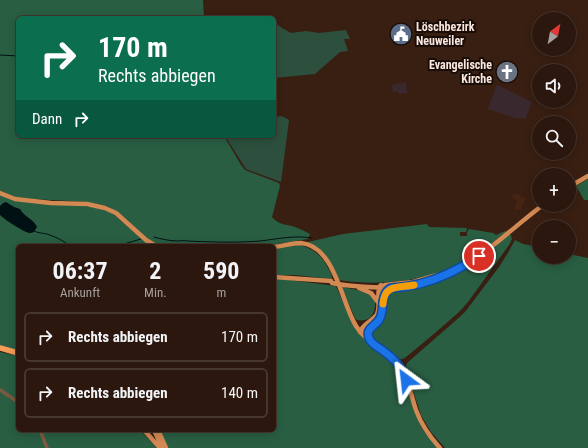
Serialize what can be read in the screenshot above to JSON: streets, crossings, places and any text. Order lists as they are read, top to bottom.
{
  "places": {
    "public building": ["Löschbezirk Neuweiler"],
    "church": ["Evangelische Kirche"]
  },
  "north": "top right",
  "page": {
    "map_buttons": ["+", "−"],
    "turn": ["170 m", "Rechts abbiegen"],
    "then": "Dann",
    "eta": [
      "06:37",
      "Ankunft",
      "2",
      "Min.",
      "590",
      "m"
    ],
    "list": [
      {
        "name": "Rechts abbiegen",
        "value": "170 m"
      },
      {
        "name": "Rechts abbiegen",
        "value": "140 m"
      }
    ]
  }
}
